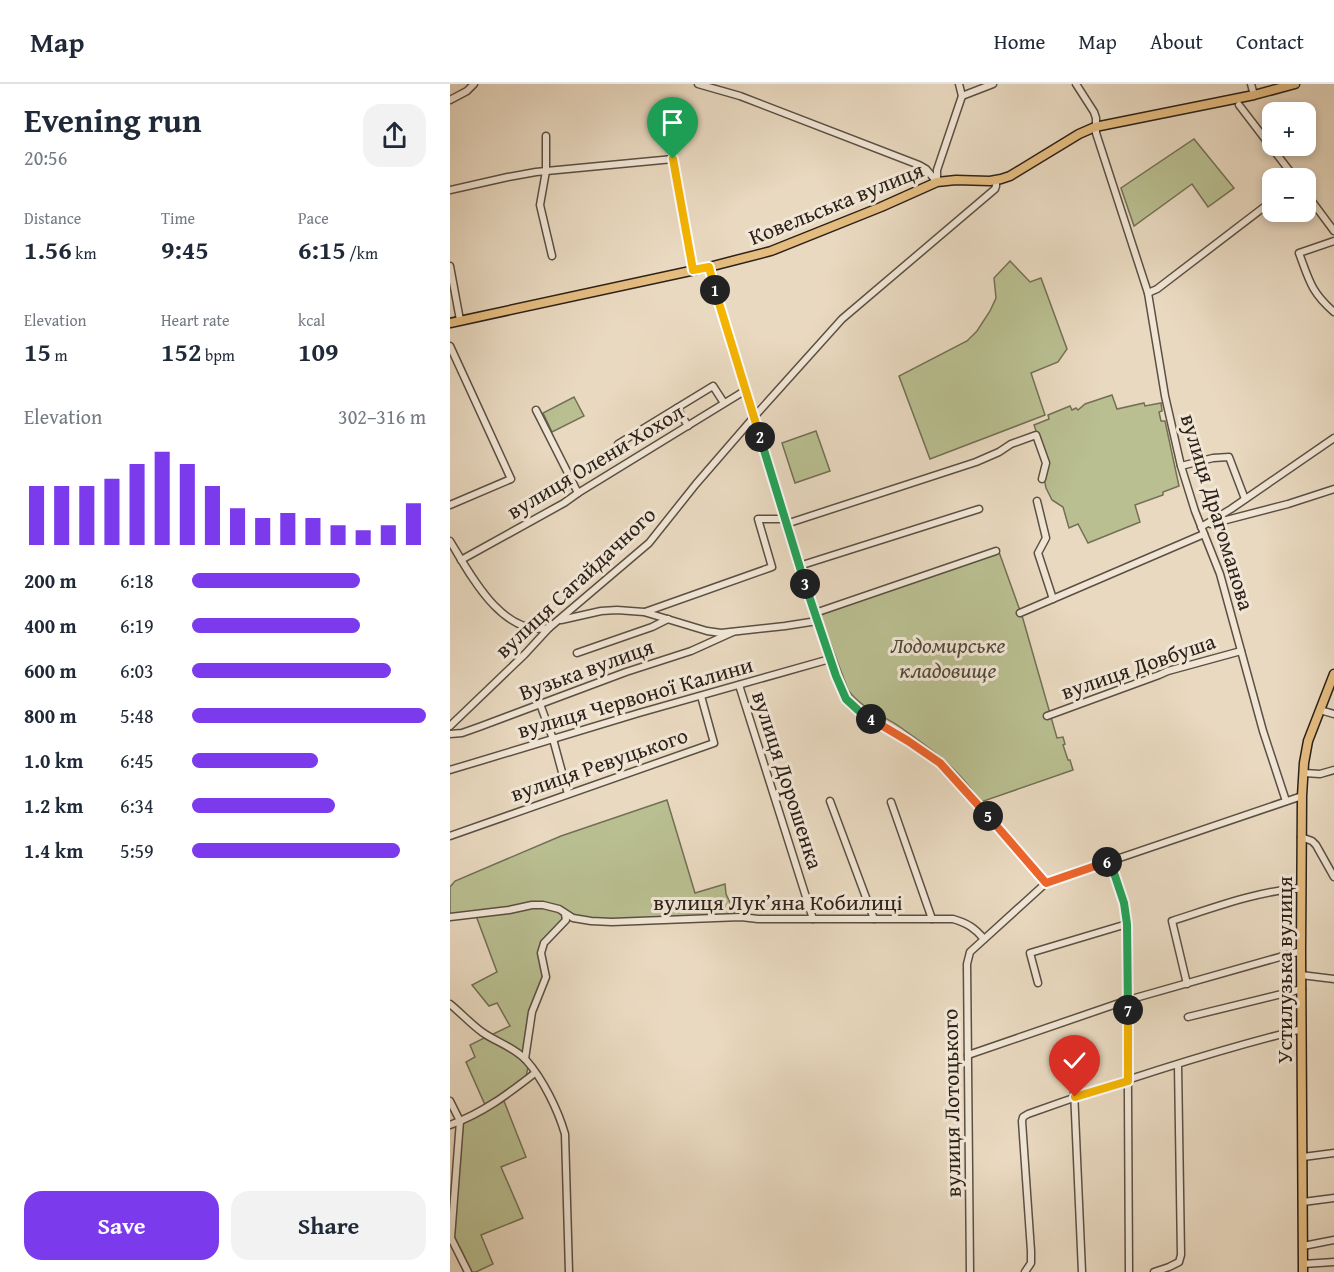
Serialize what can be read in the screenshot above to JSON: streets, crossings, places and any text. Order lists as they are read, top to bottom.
{
  "streets": {
    "main road": ["Ковельська вулиця", "Устилузька вулиця"],
    "street": [
      "вулиця Олени Хохол",
      "вулиця Драгоманова",
      "вулиця Сагайдачного",
      "вулиця Довбуша",
      "Вузька вулиця",
      "вулиця Червоної Калини",
      "вулиця Ревуцького",
      "вулиця Дорошенка",
      "вулиця Лукʼяна Кобилиці",
      "вулиця Лотоцького"
    ]
  },
  "crossings": [
    ["Ковельська вулиця", "вулиця Драгоманова"],
    ["Ковельська вулиця", "вулиця Сагайдачного"],
    ["вулиця Драгоманова", "вулиця Довбуша"],
    ["вулиця Червоної Калини", "вулиця Ревуцького"],
    ["вулиця Червоної Калини", "вулиця Дорошенка"],
    ["вулиця Дорошенка", "вулиця Лукʼяна Кобилиці"],
    ["вулиця Лукʼяна Кобилиці", "вулиця Лотоцького"]
  ],
  "parks": ["Лодомирське кладовище"],
  "page": {
    "header": "Map",
    "nav": [
      "Home",
      "Map",
      "About",
      "Contact"
    ],
    "heading": ["Evening run", "20:56"],
    "map_buttons": ["+", "−"],
    "stats": [
      ["Distance", "1.56 km"],
      ["Time", "9:45"],
      ["Pace", "6:15 /km"],
      ["Elevation", "15 m"],
      ["Heart rate", "152 bpm"],
      ["kcal", "109"]
    ],
    "pins": [
      "1",
      "2",
      "3",
      "4",
      "5",
      "6",
      "7"
    ],
    "chart": ["Elevation", "302–316 m"],
    "list": [
      {
        "name": "200 m",
        "note": "6:18"
      },
      {
        "name": "400 m",
        "note": "6:19"
      },
      {
        "name": "600 m",
        "note": "6:03"
      },
      {
        "name": "800 m",
        "note": "5:48"
      },
      {
        "name": "1.0 km",
        "note": "6:45"
      },
      {
        "name": "1.2 km",
        "note": "6:34"
      },
      {
        "name": "1.4 km",
        "note": "5:59"
      }
    ],
    "buttons": ["Save", "Share"]
  }
}
